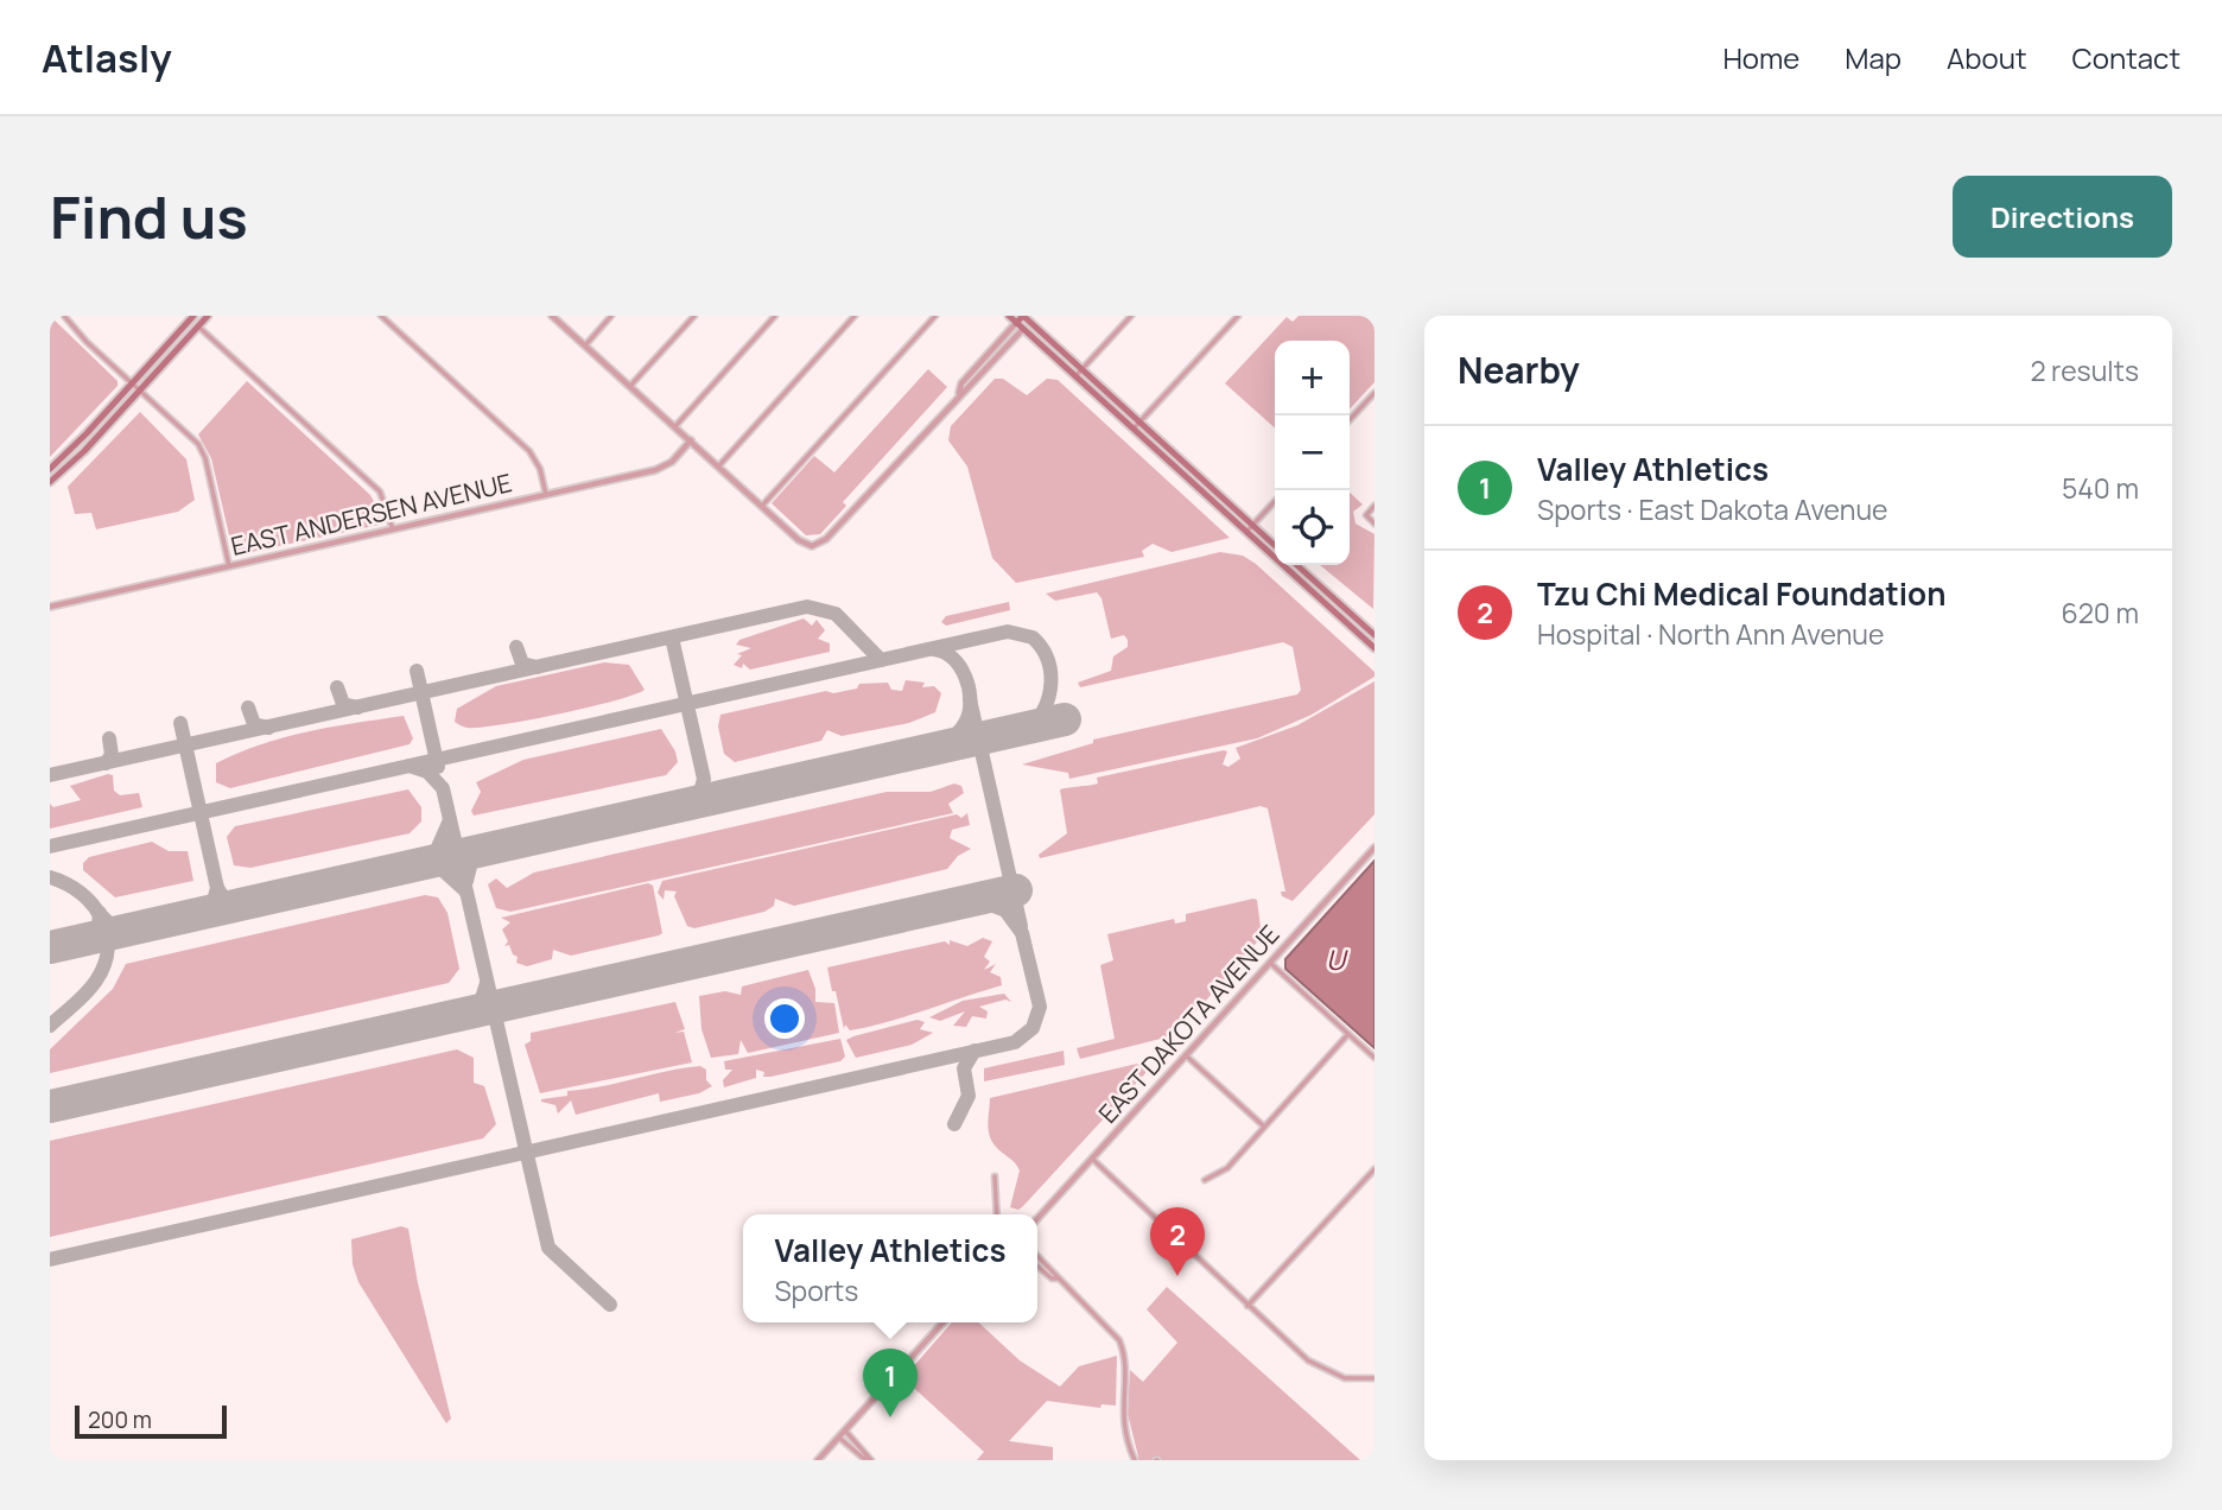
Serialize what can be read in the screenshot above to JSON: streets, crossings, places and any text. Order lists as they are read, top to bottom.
{
  "streets": {
    "street": ["EAST ANDERSEN AVENUE", "EAST DAKOTA AVENUE"]
  },
  "water": ["U"],
  "scale_bar": "200 m",
  "page": {
    "header": "Atlasly",
    "nav": [
      "Home",
      "Map",
      "About",
      "Contact"
    ],
    "buttons": "Directions",
    "title": "Find us",
    "heading": ["Nearby", "2 results"],
    "map_buttons": ["+", "−"],
    "list": [
      {
        "mark": "1",
        "name": "Valley Athletics",
        "note": "Sports · East Dakota Avenue",
        "value": "540 m"
      },
      {
        "mark": "2",
        "name": "Tzu Chi Medical Foundation",
        "note": "Hospital · North Ann Avenue",
        "value": "620 m"
      }
    ],
    "pins": ["2", "1"],
    "popup": ["Valley Athletics", "Sports"],
    "scale": "200 m"
  }
}
